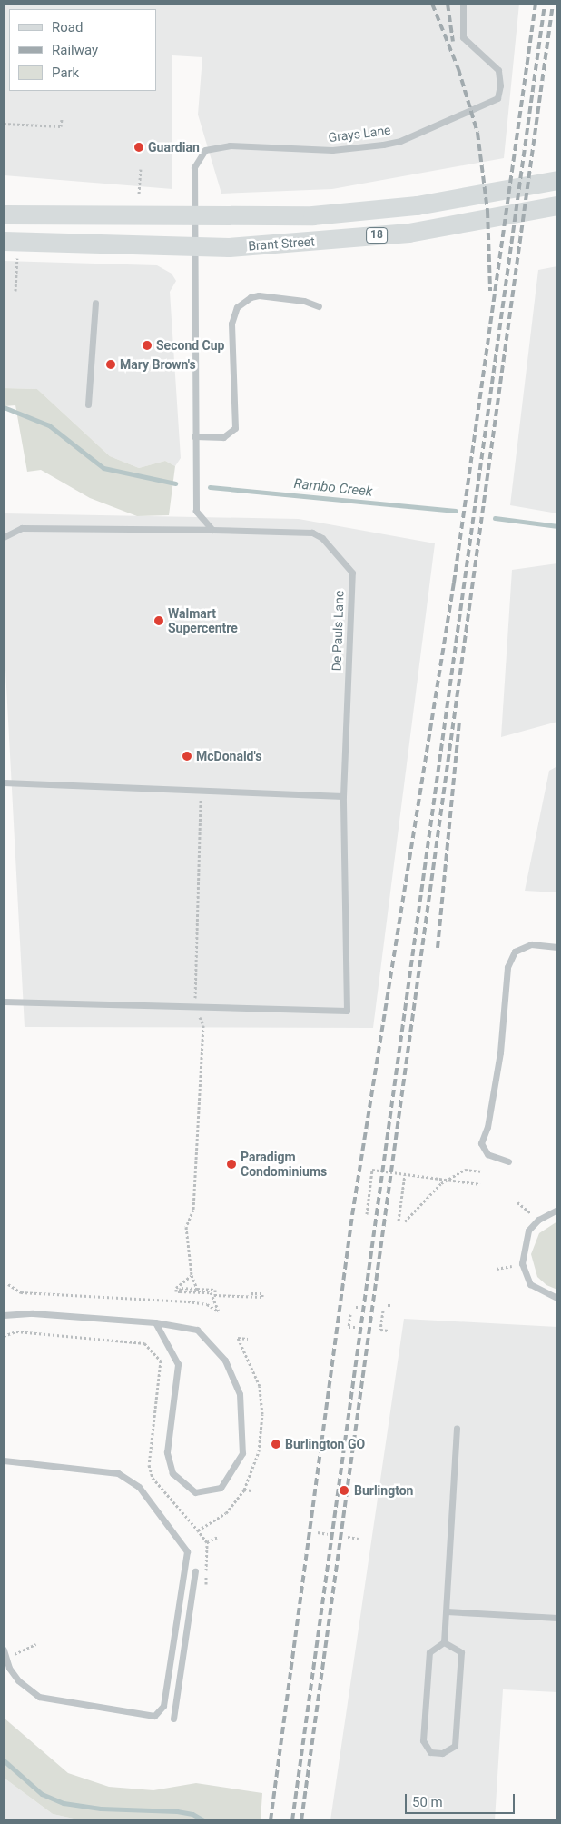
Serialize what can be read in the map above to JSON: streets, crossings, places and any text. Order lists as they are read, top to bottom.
{
  "streets": {
    "main road": ["18", "Brant Street"],
    "lane": ["Grays Lane", "De Pauls Lane"]
  },
  "crossings": [
    ["Grays Lane", "Brant Street"]
  ],
  "water": ["Rambo Creek"],
  "places": [
    "Guardian",
    "Second Cup",
    "Mary Brown's",
    "Walmart Supercentre",
    "McDonald's",
    "Paradigm Condominiums",
    "Burlington GO",
    "Burlington"
  ],
  "legend": ["Road", "Railway", "Park"],
  "scale_bar": "50 m"
}
